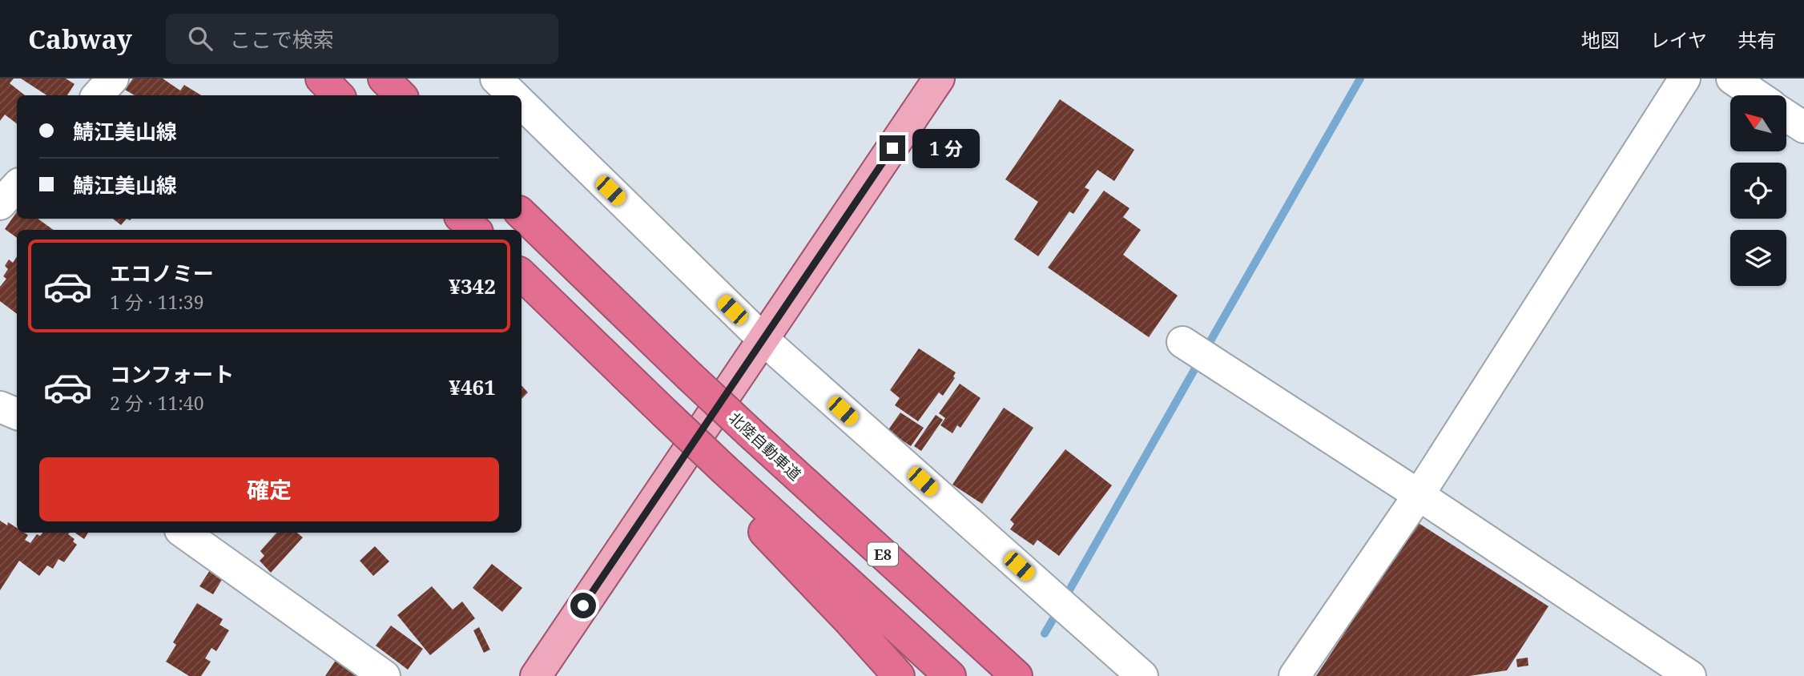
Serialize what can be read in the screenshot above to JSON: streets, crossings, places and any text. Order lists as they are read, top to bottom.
{
  "streets": {
    "highway": ["北陸自動車道", "E8"]
  },
  "north": "top left",
  "page": {
    "header": "Cabway",
    "search": "ここで検索",
    "nav": ["地図", "レイヤ", "共有"],
    "banner": ["鯖江美山線", "鯖江美山線"],
    "bubble": "1 分",
    "list": [
      {
        "name": "エコノミー",
        "note": "1 分 · 11:39",
        "value": "¥342"
      },
      {
        "name": "コンフォート",
        "note": "2 分 · 11:40",
        "value": "¥461"
      }
    ],
    "buttons": "確定"
  }
}
